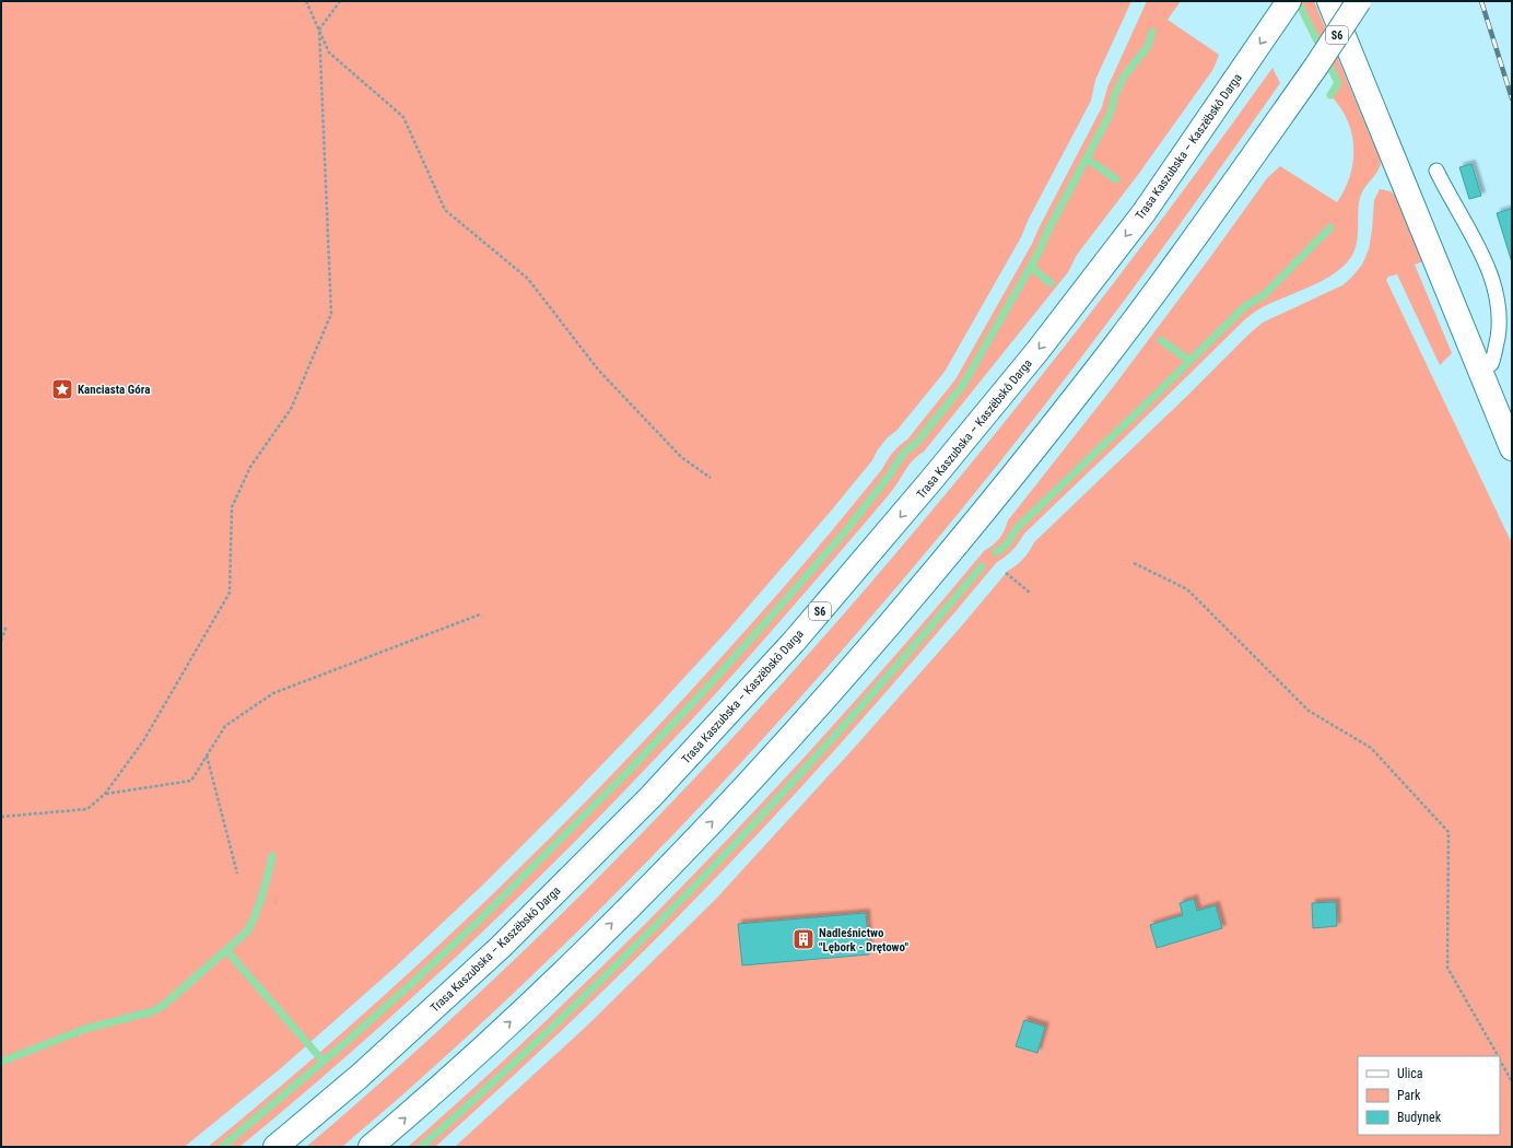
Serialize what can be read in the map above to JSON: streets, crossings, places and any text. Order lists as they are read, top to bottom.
{
  "streets": {
    "main road": ["S6", "Trasa Kaszubska – Kaszëbskô Darga"]
  },
  "places": {
    "place": ["Kanciasta Góra"],
    "building": ["Nadleśnictwo \"Lębork - Drętowo\""]
  },
  "legend": ["Ulica", "Park", "Budynek"]
}
